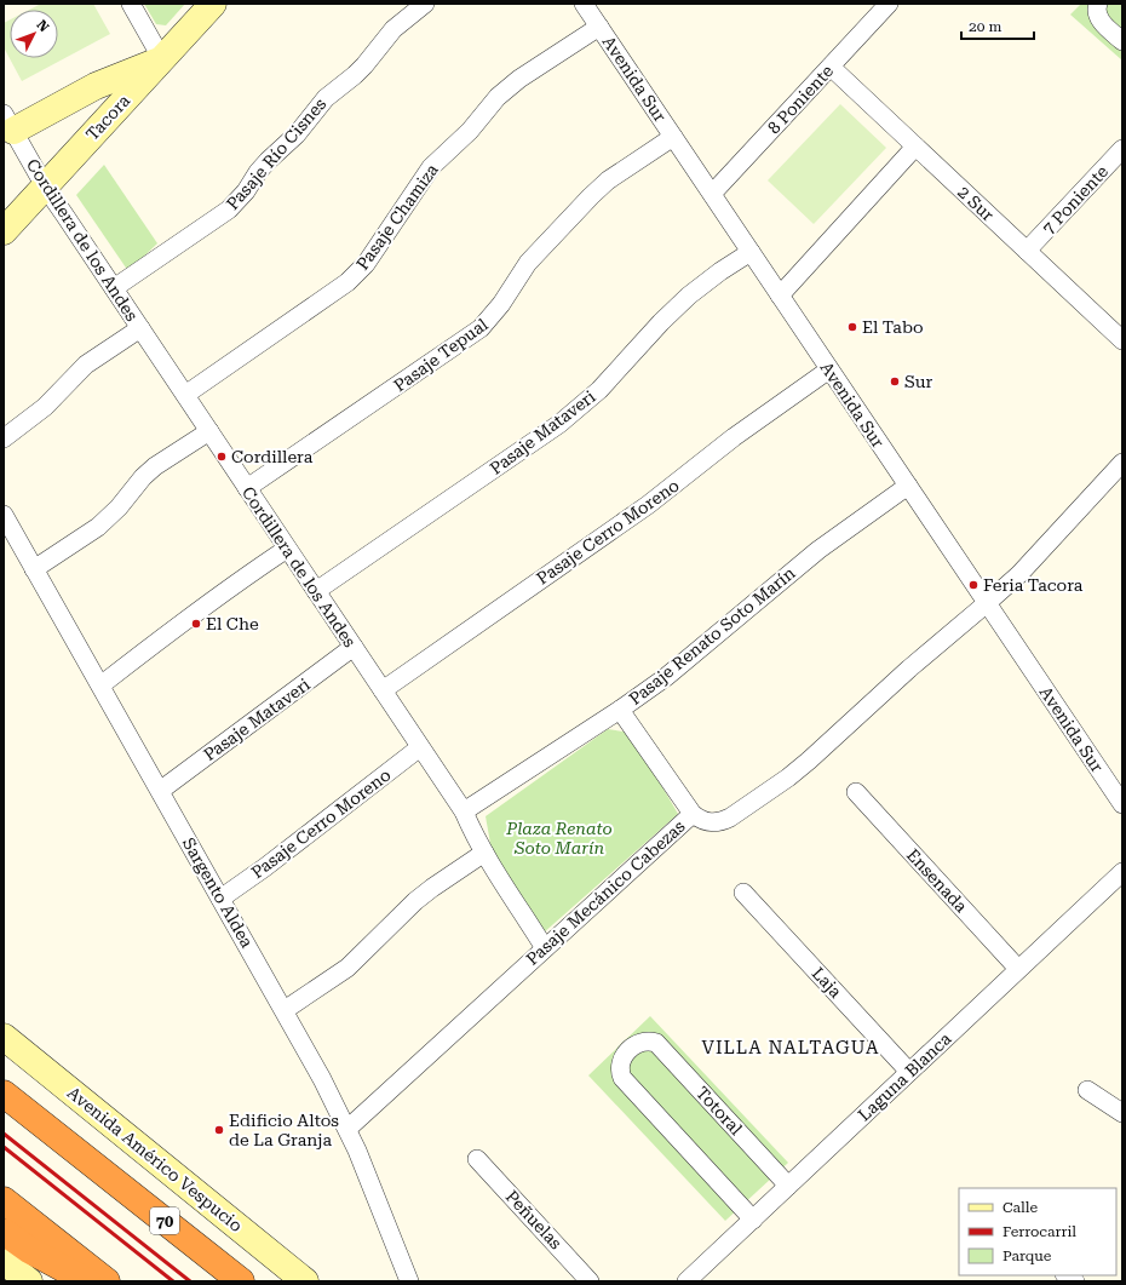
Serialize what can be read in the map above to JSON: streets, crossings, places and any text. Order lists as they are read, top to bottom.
{
  "streets": {
    "highway": ["70"],
    "street": [
      "Avenida Sur",
      "8 Poniente",
      "Tacora",
      "Pasaje Río Cisnes",
      "7 Poniente",
      "2 Sur",
      "Pasaje Chamiza",
      "Cordillera de los Andes",
      "Pasaje Tepual",
      "Pasaje Mataveri",
      "Pasaje Cerro Moreno",
      "Pasaje Renato Soto Marín",
      "Ensenada",
      "Sargento Aldea",
      "Pasaje Mecánico Cabezas",
      "Laja",
      "Laguna Blanca",
      "Totoral",
      "Avenida Américo Vespucio",
      "Peñuelas"
    ]
  },
  "crossings": [
    ["Avenida Sur", "8 Poniente"],
    ["Avenida Sur", "Pasaje Chamiza"],
    ["Avenida Sur", "Pasaje Tepual"],
    ["Avenida Sur", "Pasaje Mataveri"],
    ["Avenida Sur", "Pasaje Cerro Moreno"],
    ["Avenida Sur", "Pasaje Renato Soto Marín"],
    ["Avenida Sur", "Pasaje Mecánico Cabezas"],
    ["8 Poniente", "2 Sur"],
    ["Tacora", "Cordillera de los Andes"],
    ["Pasaje Río Cisnes", "Cordillera de los Andes"],
    ["7 Poniente", "2 Sur"],
    ["Pasaje Chamiza", "Cordillera de los Andes"],
    ["Cordillera de los Andes", "Pasaje Tepual"],
    ["Cordillera de los Andes", "Pasaje Mataveri"],
    ["Cordillera de los Andes", "Pasaje Cerro Moreno"],
    ["Cordillera de los Andes", "Pasaje Renato Soto Marín"],
    ["Cordillera de los Andes", "Pasaje Mecánico Cabezas"],
    ["Pasaje Mataveri", "Sargento Aldea"],
    ["Pasaje Cerro Moreno", "Sargento Aldea"],
    ["Ensenada", "Laguna Blanca"],
    ["Sargento Aldea", "Pasaje Mecánico Cabezas"],
    ["Laja", "Laguna Blanca"],
    ["Laguna Blanca", "Totoral"]
  ],
  "districts": ["VILLA NALTAGUA"],
  "parks": ["Plaza Renato Soto Marín"],
  "places": [
    "El Tabo",
    "Sur",
    "Cordillera",
    "Feria Tacora",
    "El Che",
    "Edificio Altos de La Granja"
  ],
  "legend": ["Calle", "Ferrocarril", "Parque"],
  "scale_bar": "20 m",
  "north": "top right"
}
